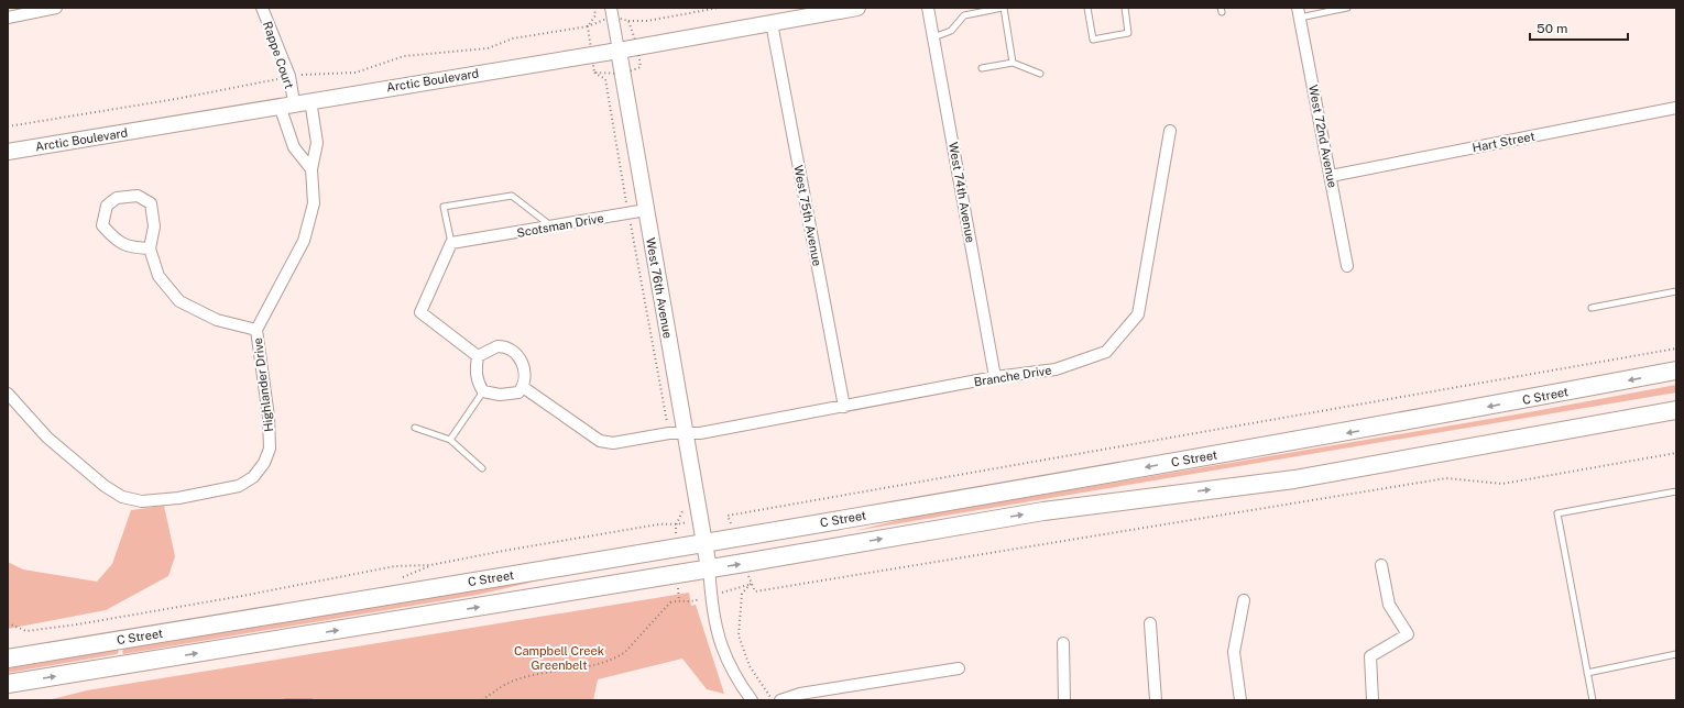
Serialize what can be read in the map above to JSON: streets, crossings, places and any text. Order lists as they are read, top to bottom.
{
  "streets": {
    "main road": ["Arctic Boulevard", "West 76th Avenue", "C Street"],
    "street": [
      "Rappe Court",
      "West 72nd Avenue",
      "Hart Street",
      "West 74th Avenue",
      "West 75th Avenue",
      "Scotsman Drive",
      "Branche Drive",
      "Highlander Drive"
    ]
  },
  "crossings": [
    ["Rappe Court", "Arctic Boulevard"],
    ["Arctic Boulevard", "West 75th Avenue"],
    ["Arctic Boulevard", "West 76th Avenue"],
    ["Arctic Boulevard", "Highlander Drive"],
    ["West 72nd Avenue", "Hart Street"],
    ["West 74th Avenue", "Branche Drive"],
    ["West 75th Avenue", "Branche Drive"],
    ["Scotsman Drive", "West 76th Avenue"],
    ["West 76th Avenue", "Branche Drive"],
    ["West 76th Avenue", "C Street"]
  ],
  "parks": ["Campbell Creek Greenbelt"],
  "scale_bar": "50 m"
}
